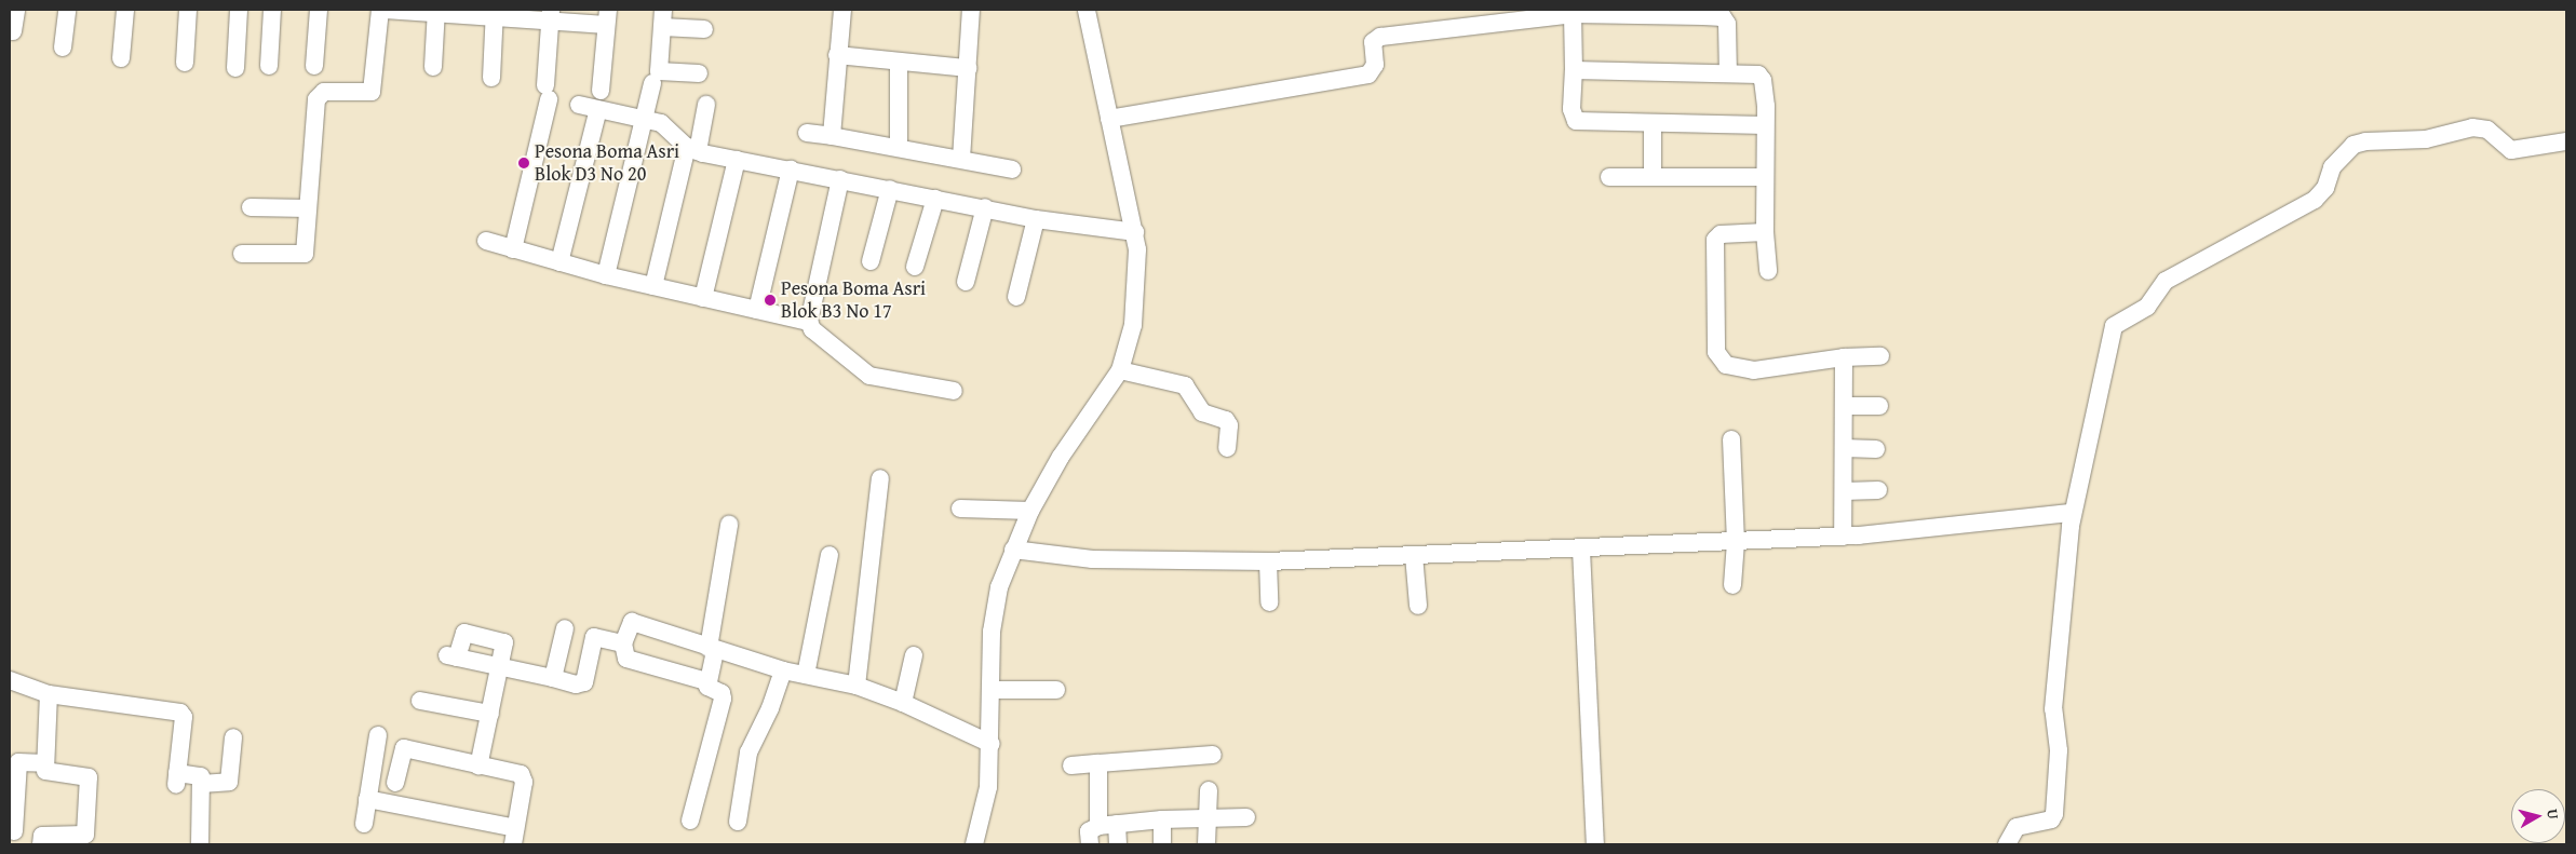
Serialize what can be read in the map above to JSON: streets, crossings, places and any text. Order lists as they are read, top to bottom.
{
  "places": ["Pesona Boma Asri Blok D3 No 20", "Pesona Boma Asri Blok B3 No 17"],
  "north": "right"
}
